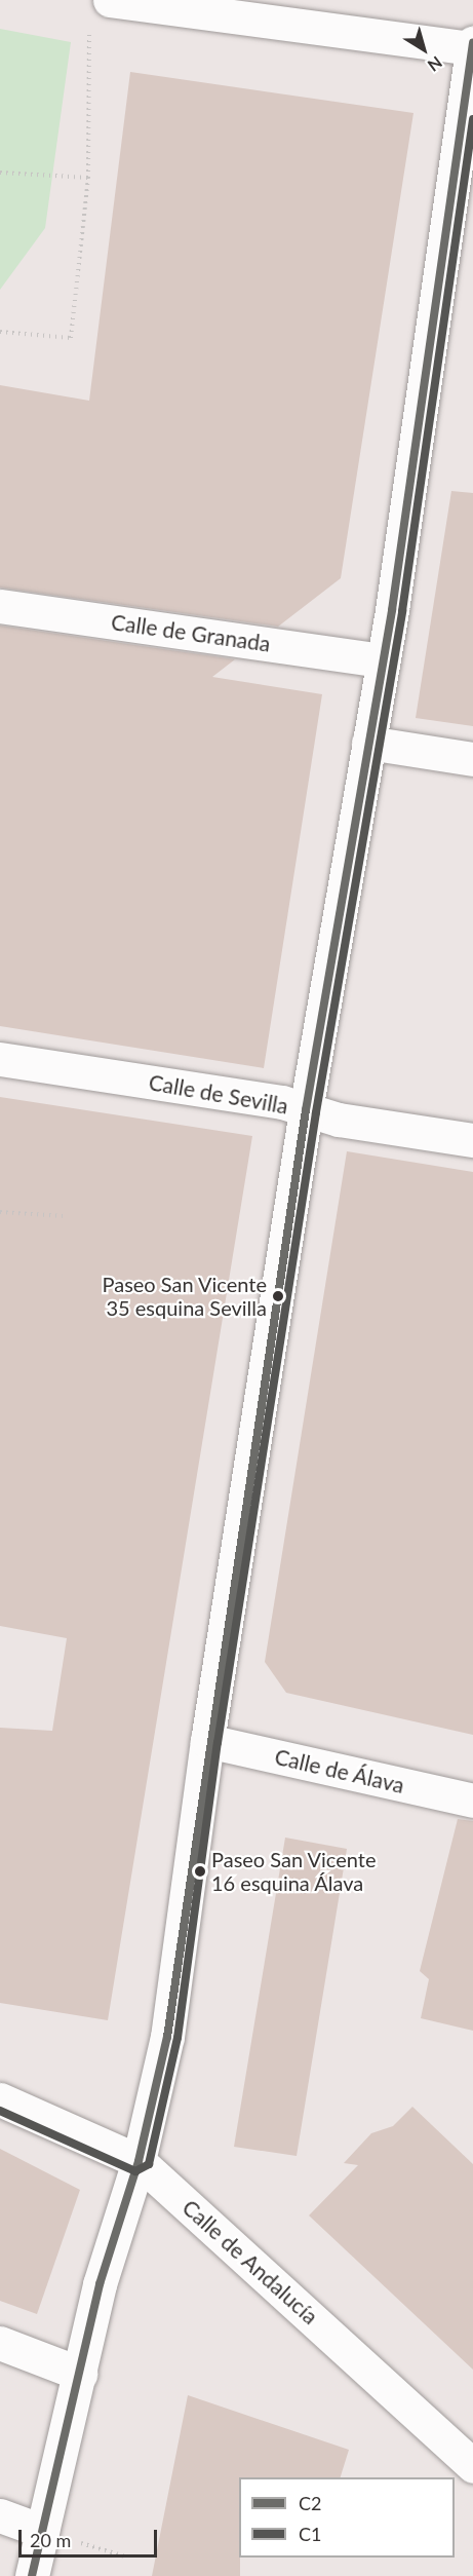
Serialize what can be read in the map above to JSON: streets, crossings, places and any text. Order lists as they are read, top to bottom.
{
  "streets": {
    "street": [
      "Calle de Granada",
      "Calle de Sevilla",
      "Calle de Álava",
      "Calle de Andalucía"
    ]
  },
  "places": ["Paseo San Vicente 35 esquina Sevilla", "Paseo San Vicente 16 esquina Álava"],
  "lines": ["transit line C2", "transit line C1"],
  "legend": ["C2", "C1"],
  "scale_bar": "20 m",
  "north": "bottom right"
}
